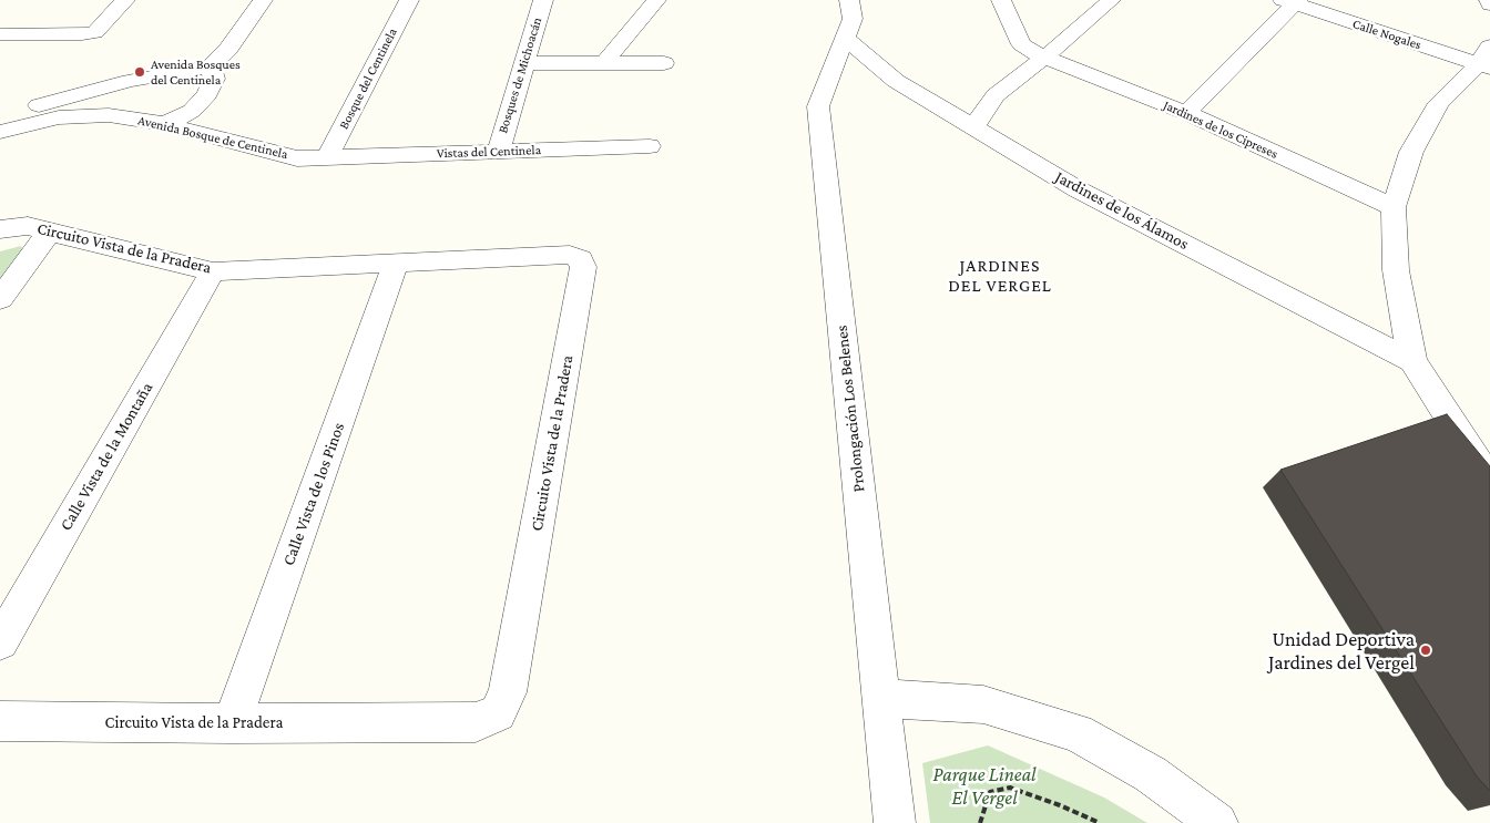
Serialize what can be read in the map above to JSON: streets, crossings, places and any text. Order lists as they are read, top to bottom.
{
  "streets": {
    "street": [
      "Calle Nogales",
      "Bosques de Michoacán",
      "Bosque del Centinela",
      "Jardines de los Cipreses",
      "Avenida Bosque de Centinela",
      "Vistas del Centinela",
      "Jardines de los Álamos",
      "Circuito Vista de la Pradera",
      "Prolongación Los Belenes",
      "Calle Vista de la Montaña",
      "Calle Vista de los Pinos"
    ]
  },
  "crossings": [
    ["Bosques de Michoacán", "Vistas del Centinela"],
    ["Bosque del Centinela", "Avenida Bosque de Centinela"],
    ["Bosque del Centinela", "Vistas del Centinela"],
    ["Avenida Bosque de Centinela", "Vistas del Centinela"],
    ["Jardines de los Álamos", "Prolongación Los Belenes"],
    ["Circuito Vista de la Pradera", "Calle Vista de la Montaña"],
    ["Circuito Vista de la Pradera", "Calle Vista de los Pinos"]
  ],
  "districts": ["JARDINES DEL VERGEL"],
  "parks": ["Parque Lineal El Vergel"],
  "places": ["Avenida Bosques del Centinela", "Unidad Deportiva Jardines del Vergel"]
}
